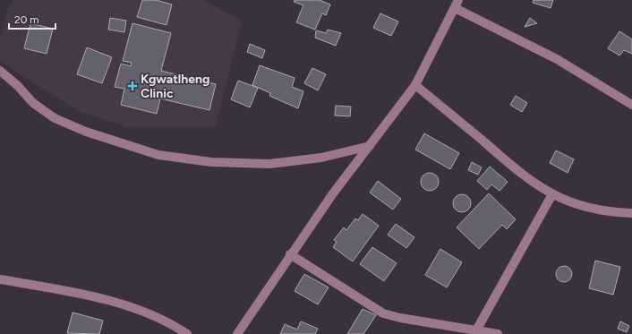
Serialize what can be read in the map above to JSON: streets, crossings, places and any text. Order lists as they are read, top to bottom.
{
  "places": {
    "health": ["Kgwatlheng Clinic"]
  },
  "scale_bar": "20 m"
}
